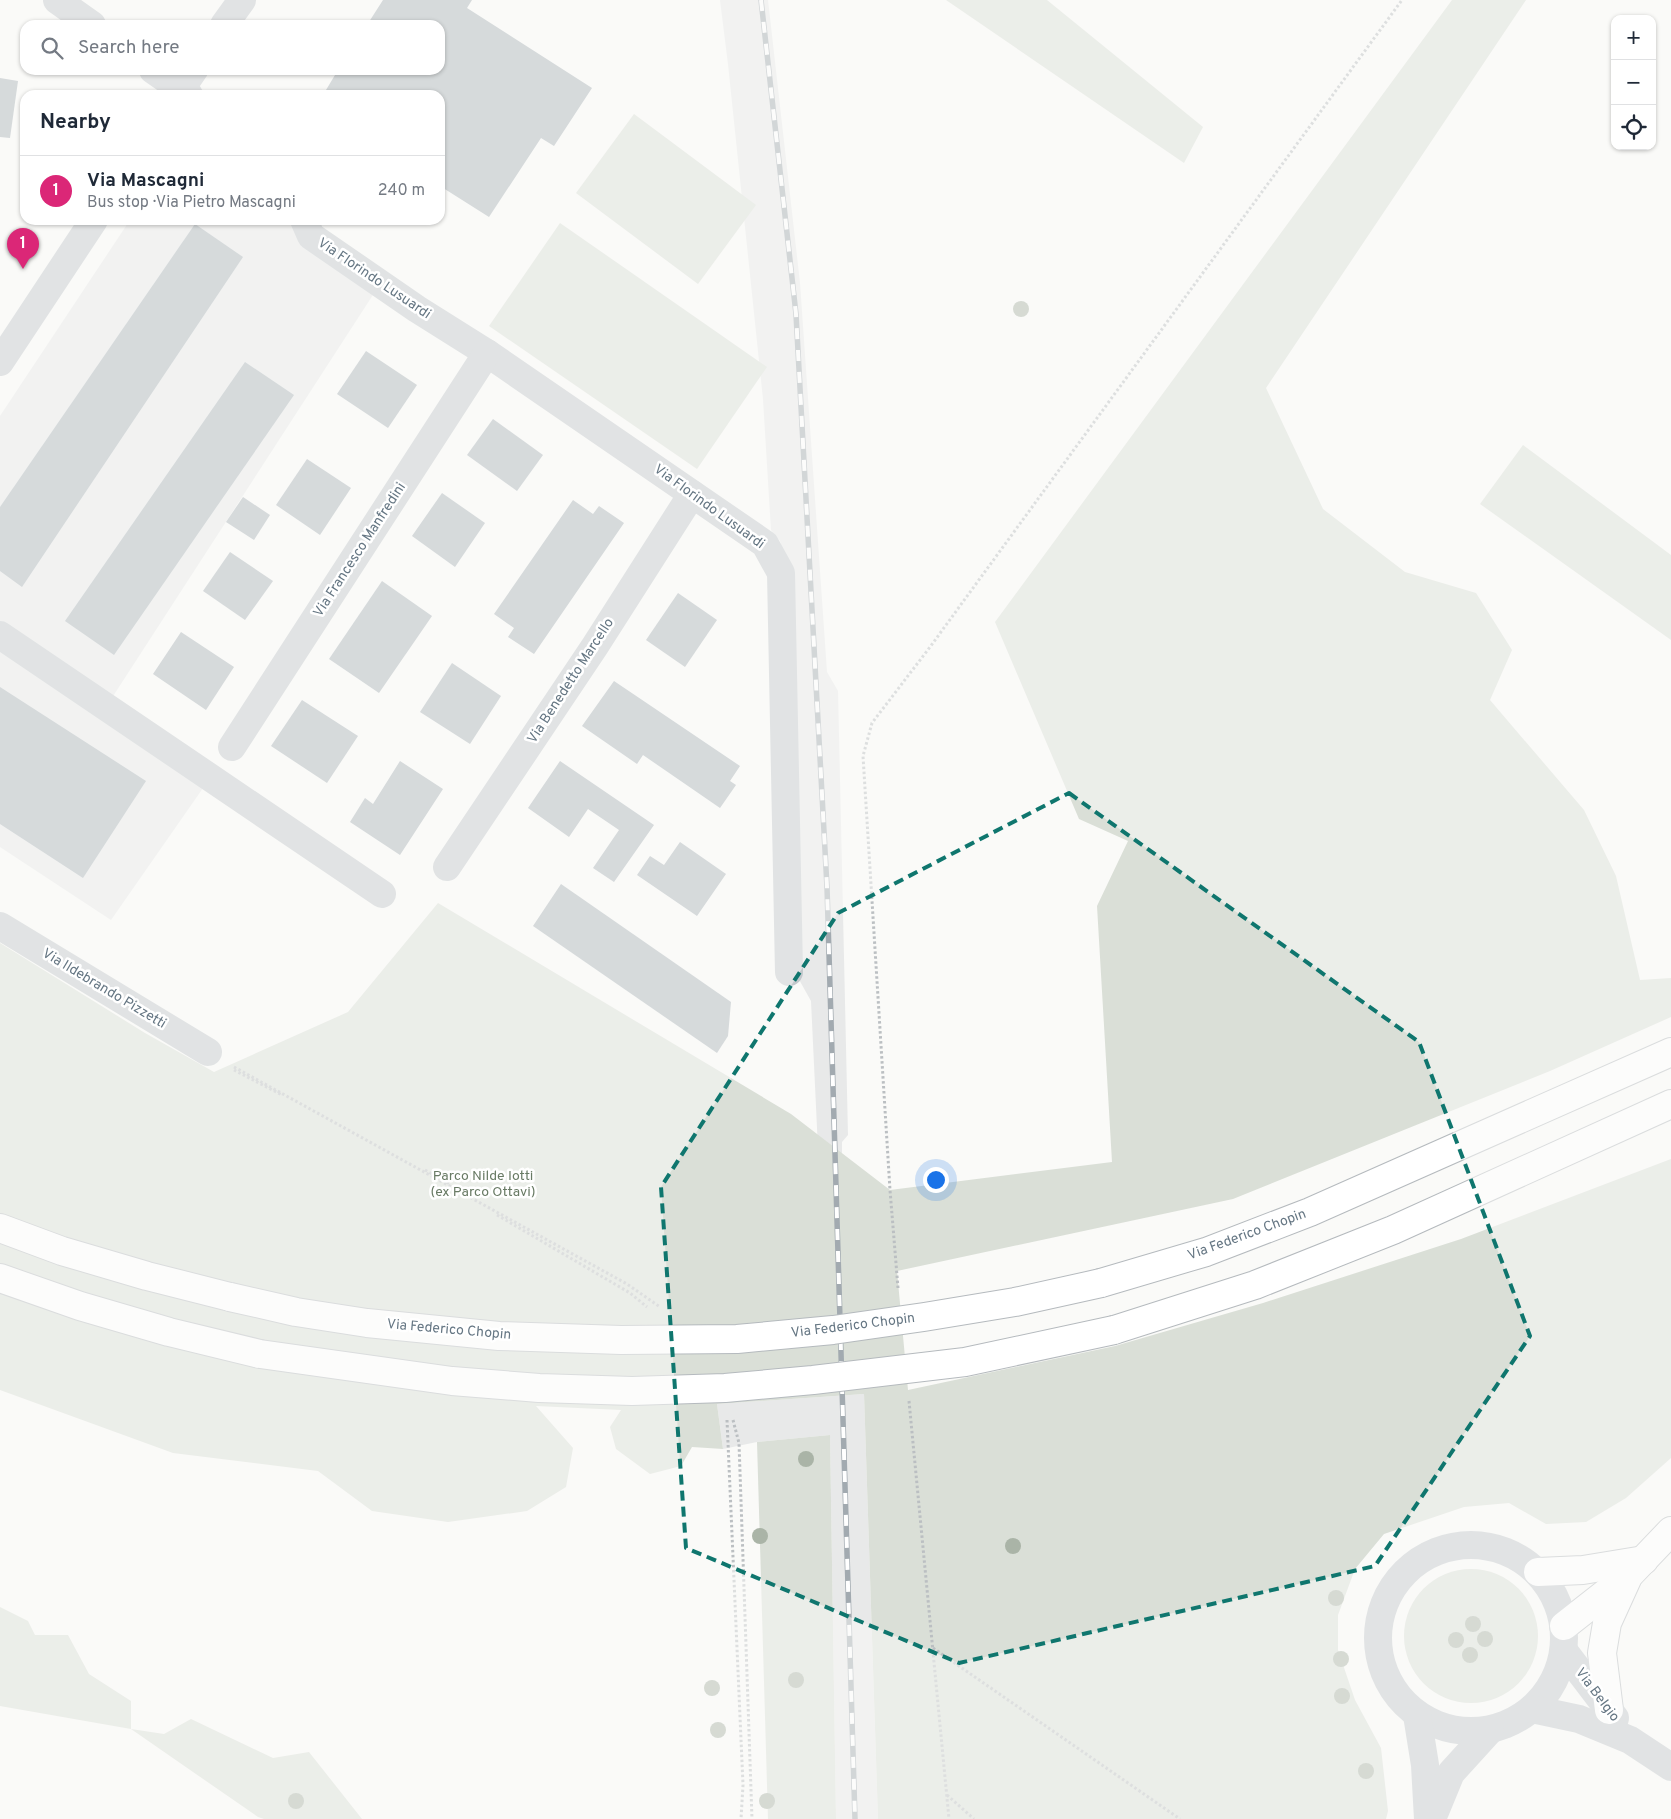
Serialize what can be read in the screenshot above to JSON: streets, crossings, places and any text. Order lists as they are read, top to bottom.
{
  "streets": {
    "main road": ["Via Federico Chopin"],
    "street": [
      "Via Florindo Lusuardi",
      "Via Francesco Manfredini",
      "Via Benedetto Marcello",
      "Via Ildebrando Pizzetti",
      "Via Belgio"
    ]
  },
  "crossings": [
    ["Via Florindo Lusuardi", "Via Francesco Manfredini"],
    ["Via Florindo Lusuardi", "Via Benedetto Marcello"]
  ],
  "parks": ["Parco Nilde Iotti (ex Parco Ottavi)"],
  "page": {
    "map_buttons": ["+", "−"],
    "search": "Search here",
    "heading": "Nearby",
    "list": [
      {
        "mark": "1",
        "name": "Via Mascagni",
        "note": "Bus stop · Via Pietro Mascagni",
        "value": "240 m"
      }
    ],
    "pins": "1"
  }
}
